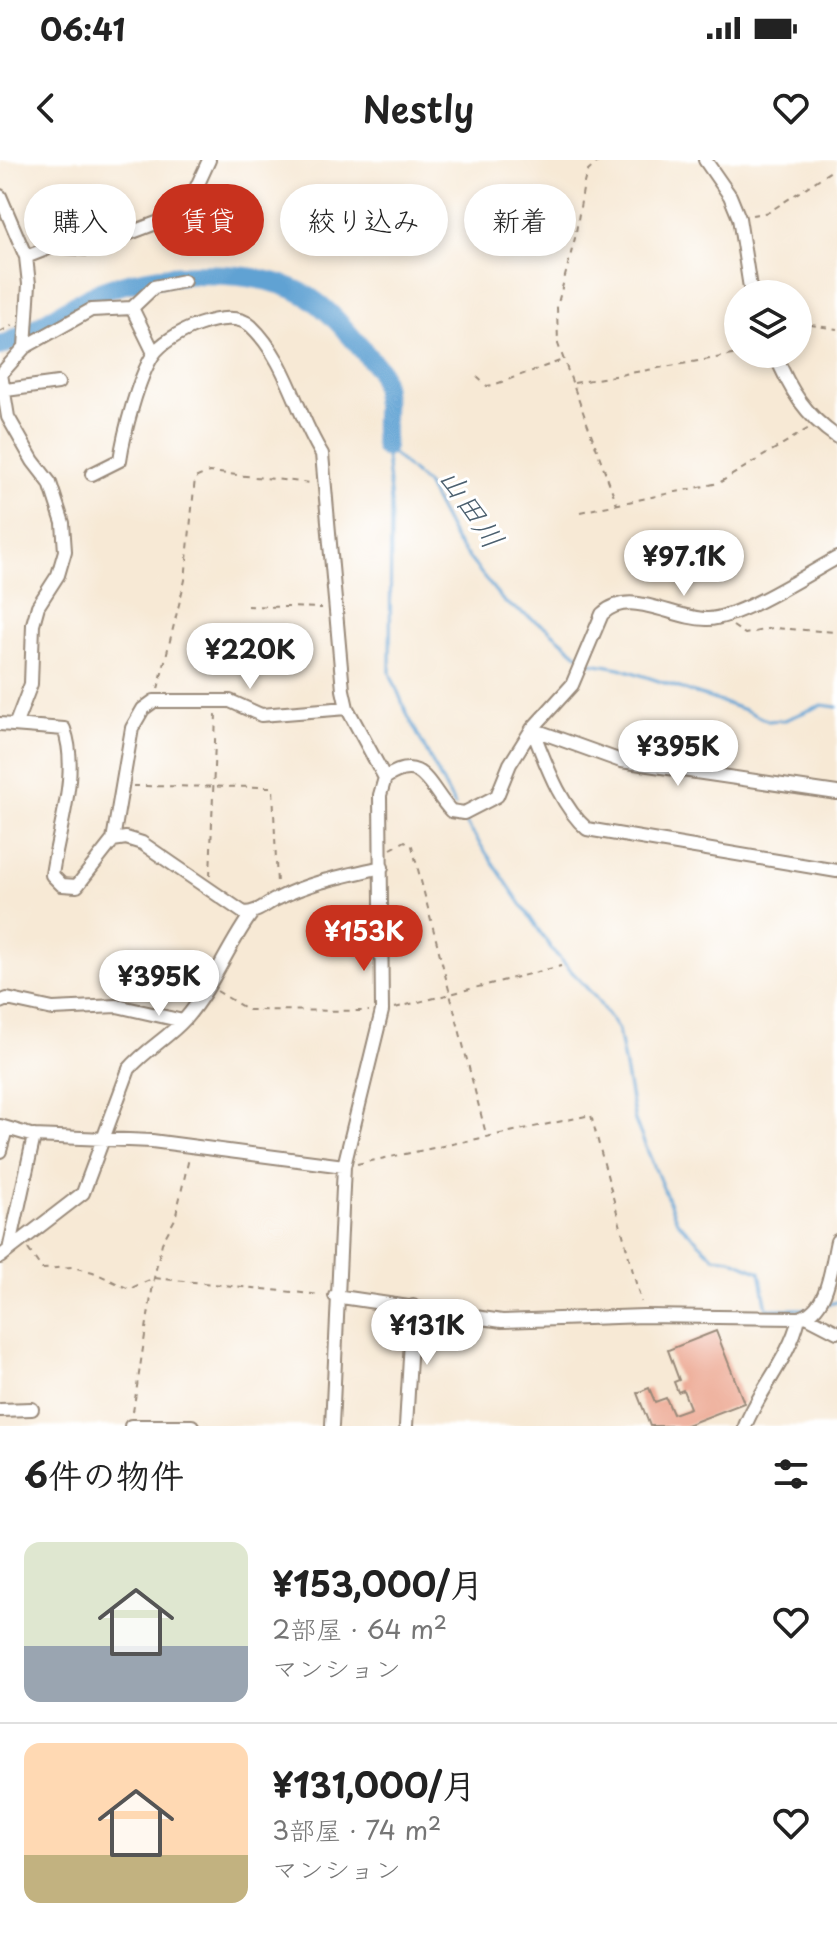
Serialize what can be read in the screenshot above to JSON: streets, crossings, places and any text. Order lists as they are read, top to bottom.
{
  "water": ["山田川"],
  "page": {
    "status": "06:41",
    "header": "Nestly",
    "chip": [
      "購入",
      "賃貸",
      "絞り込み",
      "新着"
    ],
    "price": [
      "¥97.1K",
      "¥220K",
      "¥395K",
      "¥153K",
      "¥395K",
      "¥131K"
    ],
    "heading": "6件の物件",
    "list": [
      {
        "name": "¥153,000/月",
        "note": "2部屋 · 64 m² · マンション"
      },
      {
        "name": "¥131,000/月",
        "note": "3部屋 · 74 m² · マンション"
      }
    ]
  }
}
